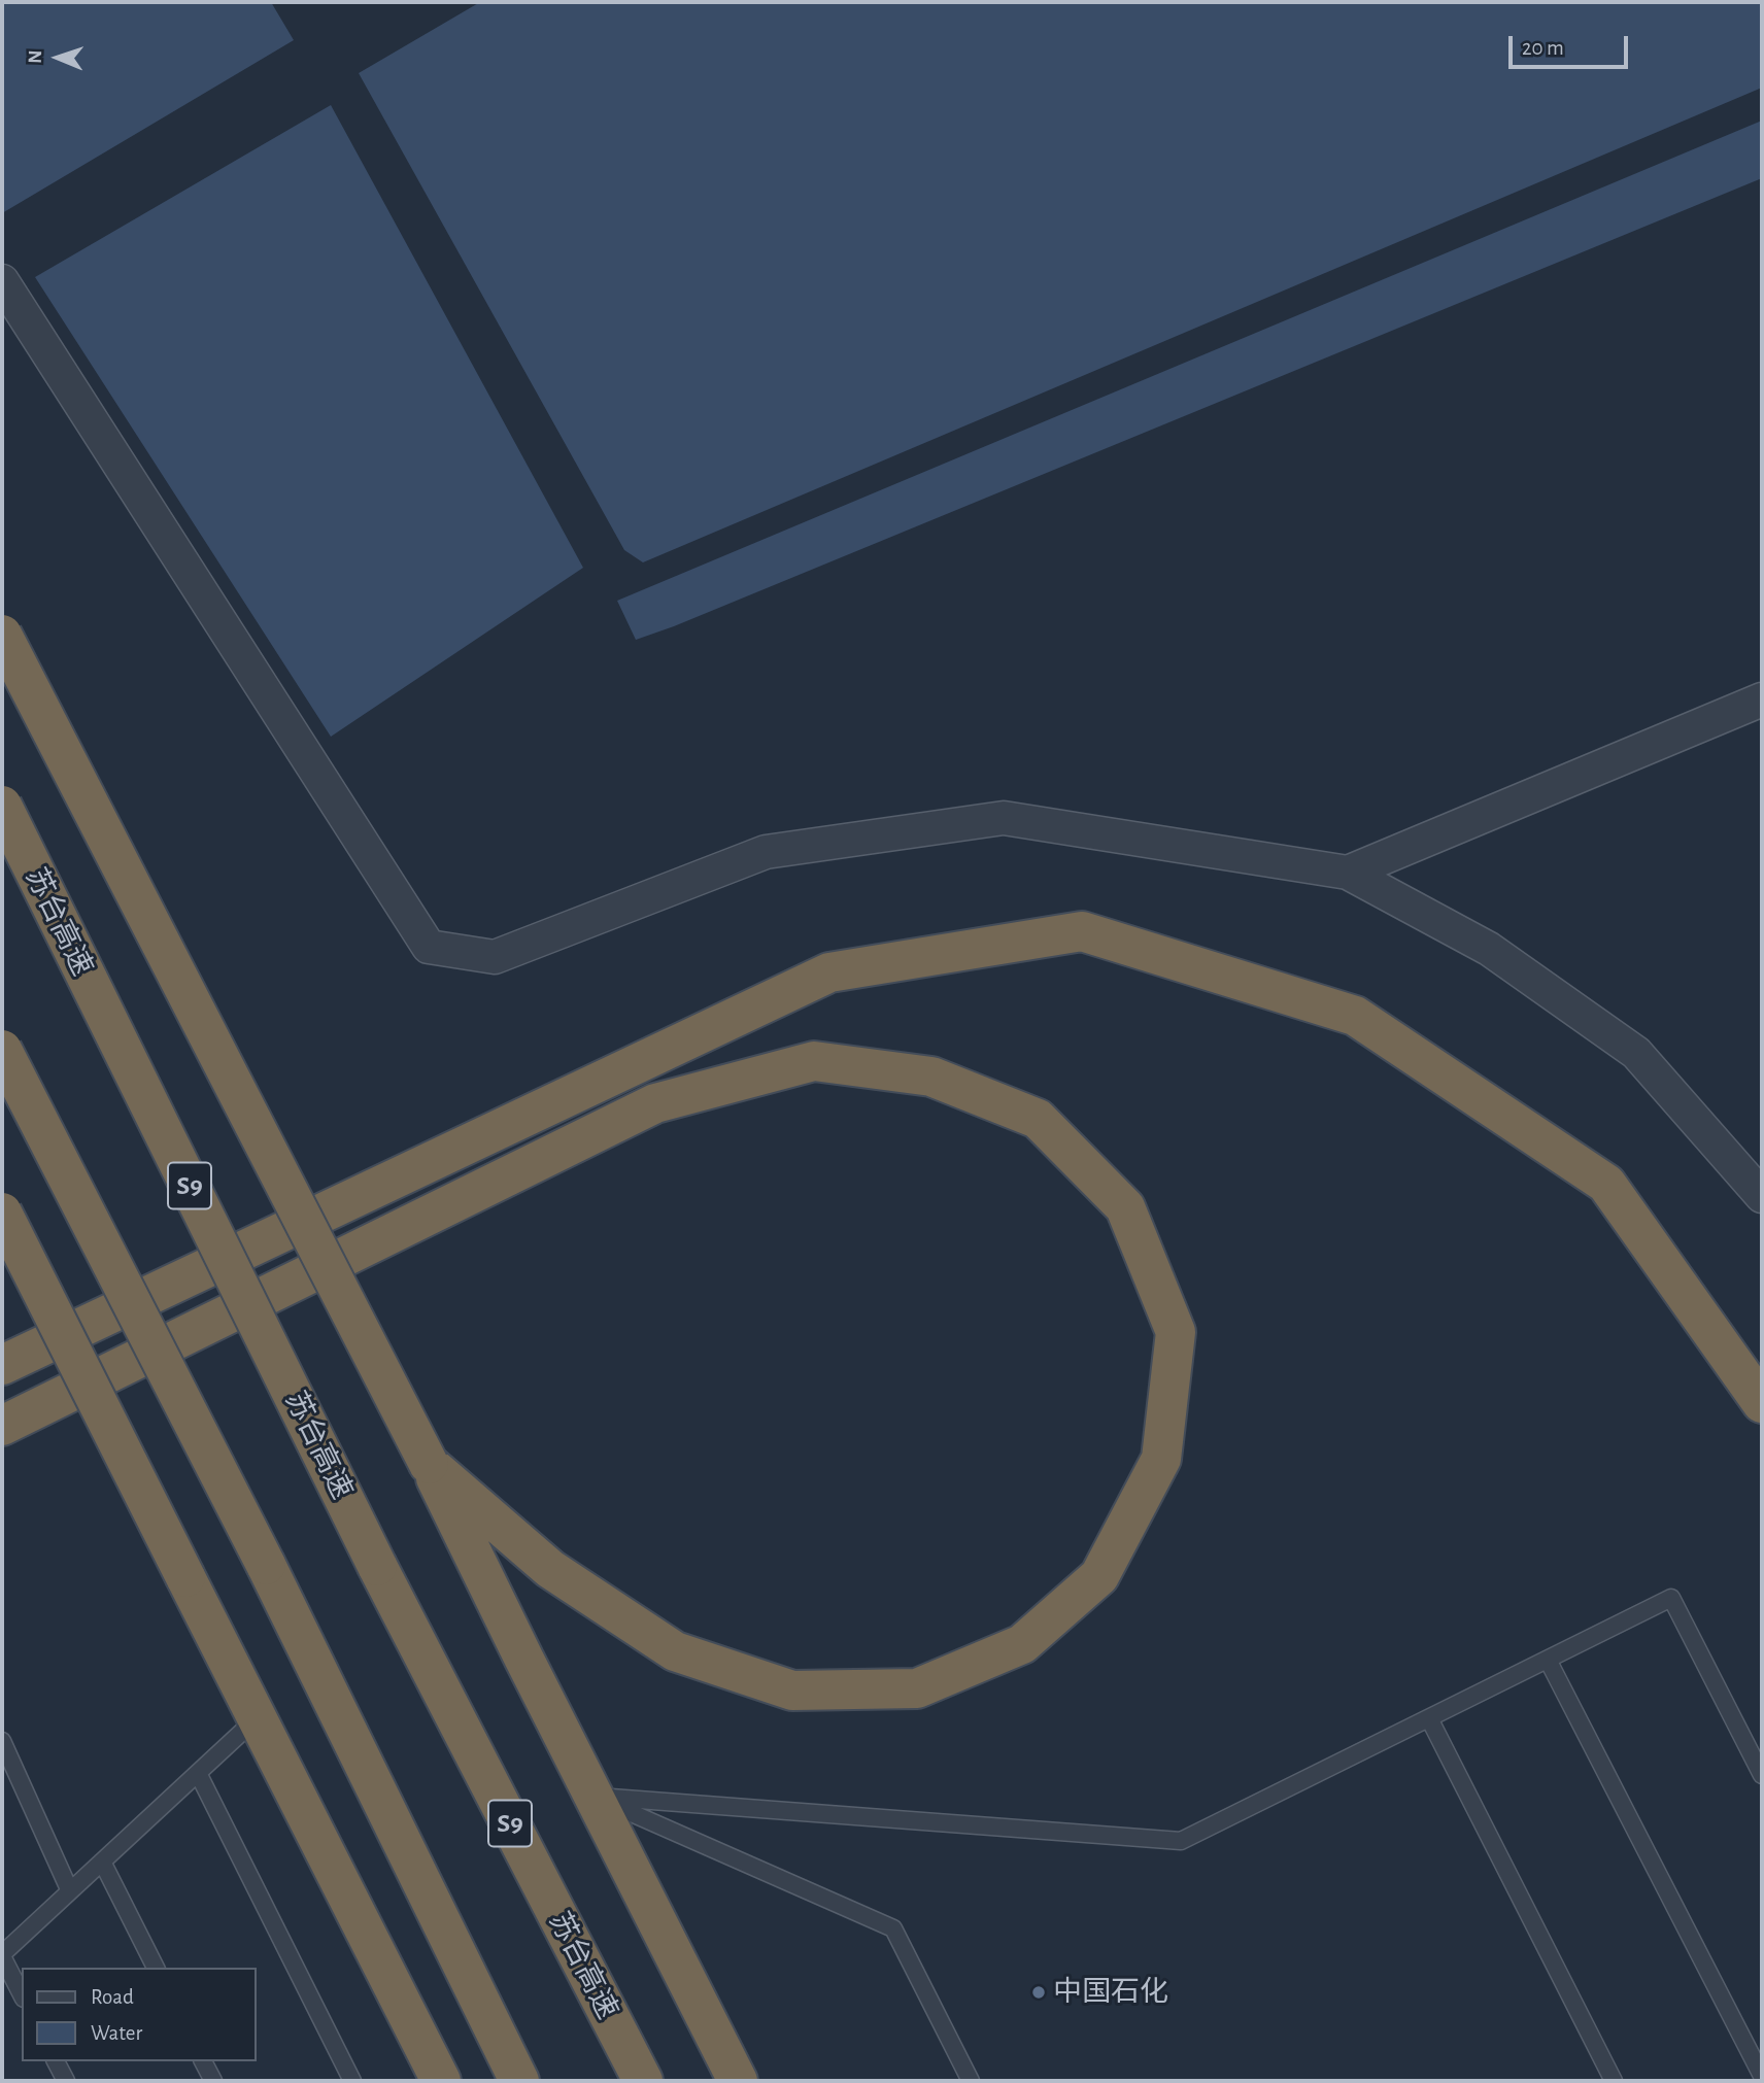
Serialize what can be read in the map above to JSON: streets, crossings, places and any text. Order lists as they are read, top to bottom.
{
  "streets": {
    "highway": ["苏台高速", "S9"]
  },
  "places": ["中国石化"],
  "legend": ["Road", "Water"],
  "scale_bar": "20 m",
  "north": "left"
}
